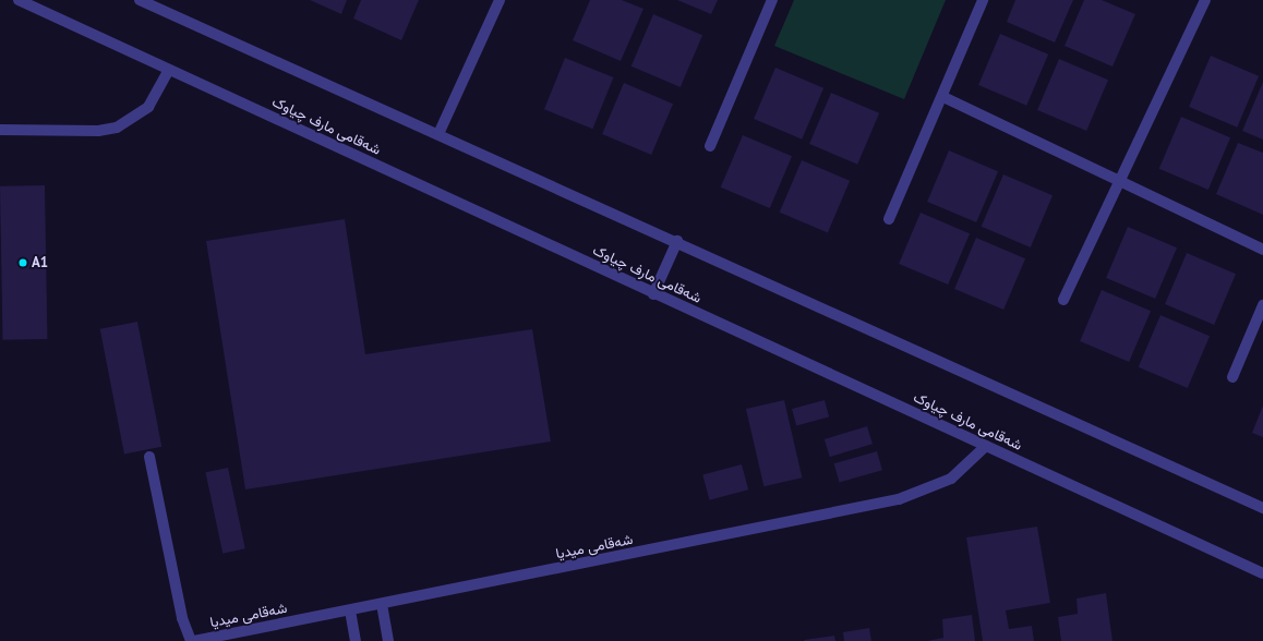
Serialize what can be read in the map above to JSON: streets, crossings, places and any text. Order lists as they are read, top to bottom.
{
  "streets": {
    "street": ["شەقامی مارف چیاوک", "شەقامی میدیا"]
  },
  "crossings": [
    ["شەقامی مارف چیاوک", "شەقامی میدیا"]
  ],
  "places": ["A1"]
}
